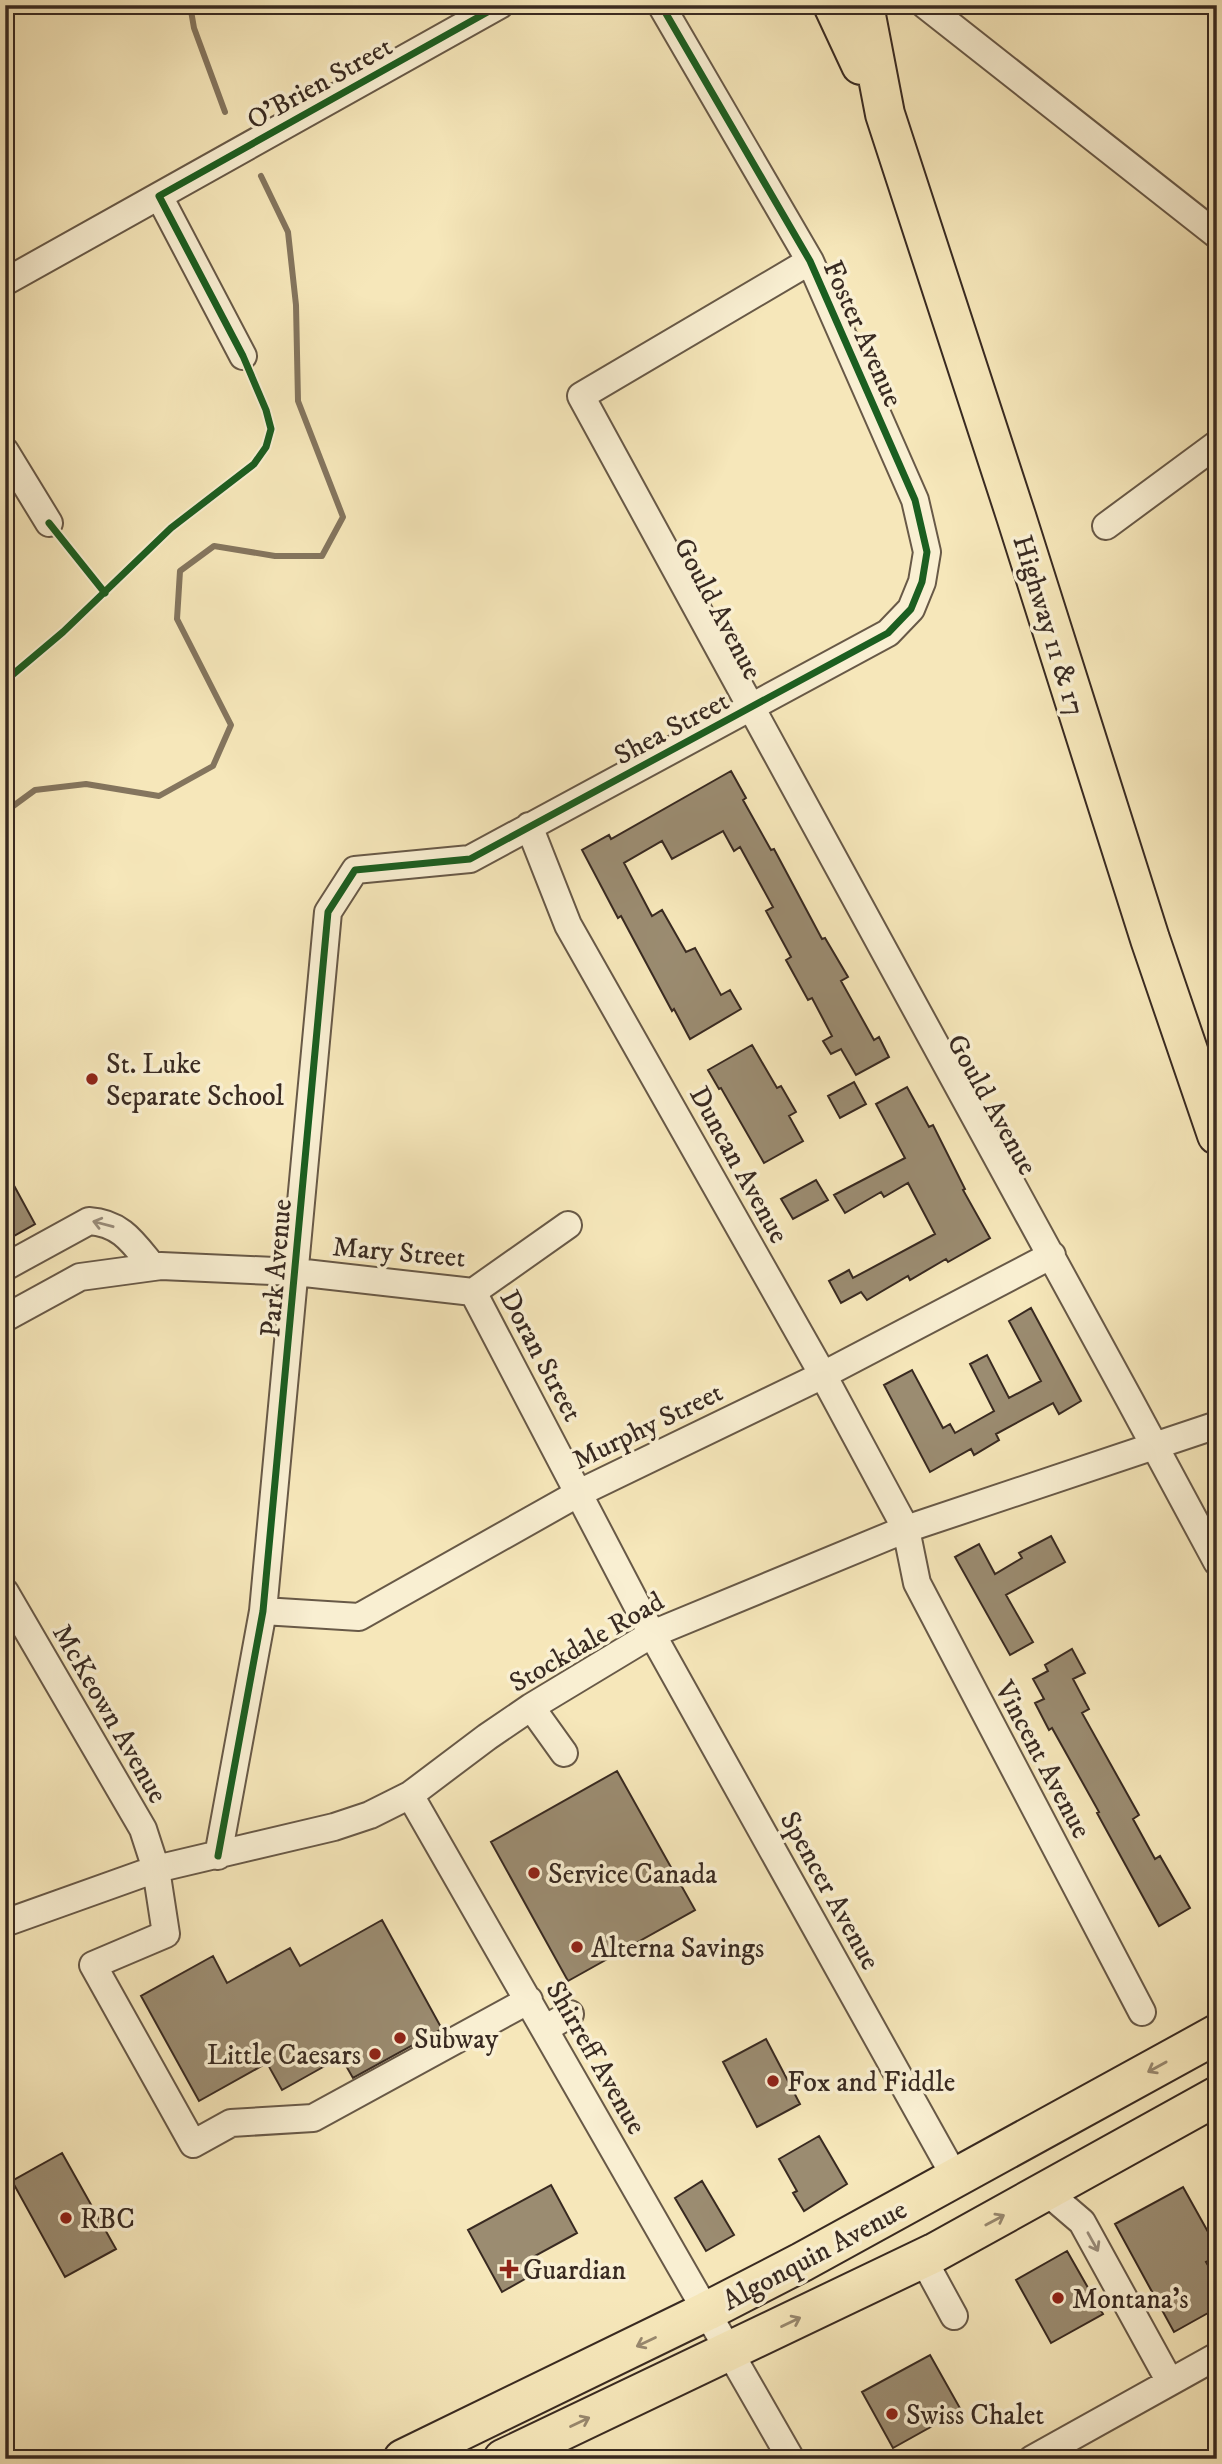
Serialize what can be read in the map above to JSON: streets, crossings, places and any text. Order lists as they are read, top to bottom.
{
  "streets": {
    "highway": ["Highway 11 & 17", "Algonquin Avenue"],
    "street": [
      "O'Brien Street",
      "Foster Avenue",
      "Gould Avenue",
      "Shea Street",
      "Duncan Avenue",
      "Mary Street",
      "Park Avenue",
      "Doran Street",
      "Murphy Street",
      "Stockdale Road",
      "McKeown Avenue",
      "Vincent Avenue",
      "Spencer Avenue",
      "Shirreff Avenue"
    ]
  },
  "crossings": [
    ["Foster Avenue", "Gould Avenue"],
    ["Foster Avenue", "Shea Street"],
    ["Gould Avenue", "Shea Street"],
    ["Gould Avenue", "Murphy Street"],
    ["Gould Avenue", "Stockdale Road"],
    ["Shea Street", "Duncan Avenue"],
    ["Shea Street", "Park Avenue"],
    ["Duncan Avenue", "Park Avenue"],
    ["Duncan Avenue", "Murphy Street"],
    ["Duncan Avenue", "Stockdale Road"],
    ["Duncan Avenue", "Vincent Avenue"],
    ["Mary Street", "Park Avenue"],
    ["Mary Street", "Doran Street"],
    ["Park Avenue", "Murphy Street"],
    ["Park Avenue", "Stockdale Road"],
    ["Doran Street", "Murphy Street"],
    ["Doran Street", "Stockdale Road"],
    ["Doran Street", "Spencer Avenue"],
    ["Stockdale Road", "McKeown Avenue"],
    ["Stockdale Road", "Vincent Avenue"],
    ["Stockdale Road", "Spencer Avenue"],
    ["Stockdale Road", "Shirreff Avenue"],
    ["McKeown Avenue", "Shirreff Avenue"],
    ["Spencer Avenue", "Algonquin Avenue"],
    ["Shirreff Avenue", "Algonquin Avenue"]
  ],
  "places": {
    "other": [
      "St. Luke Separate School",
      "Service Canada",
      "Alterna Savings",
      "Subway",
      "Little Caesars",
      "Fox and Fiddle",
      "RBC",
      "Montana's",
      "Swiss Chalet"
    ],
    "health": ["Guardian"]
  }
}
